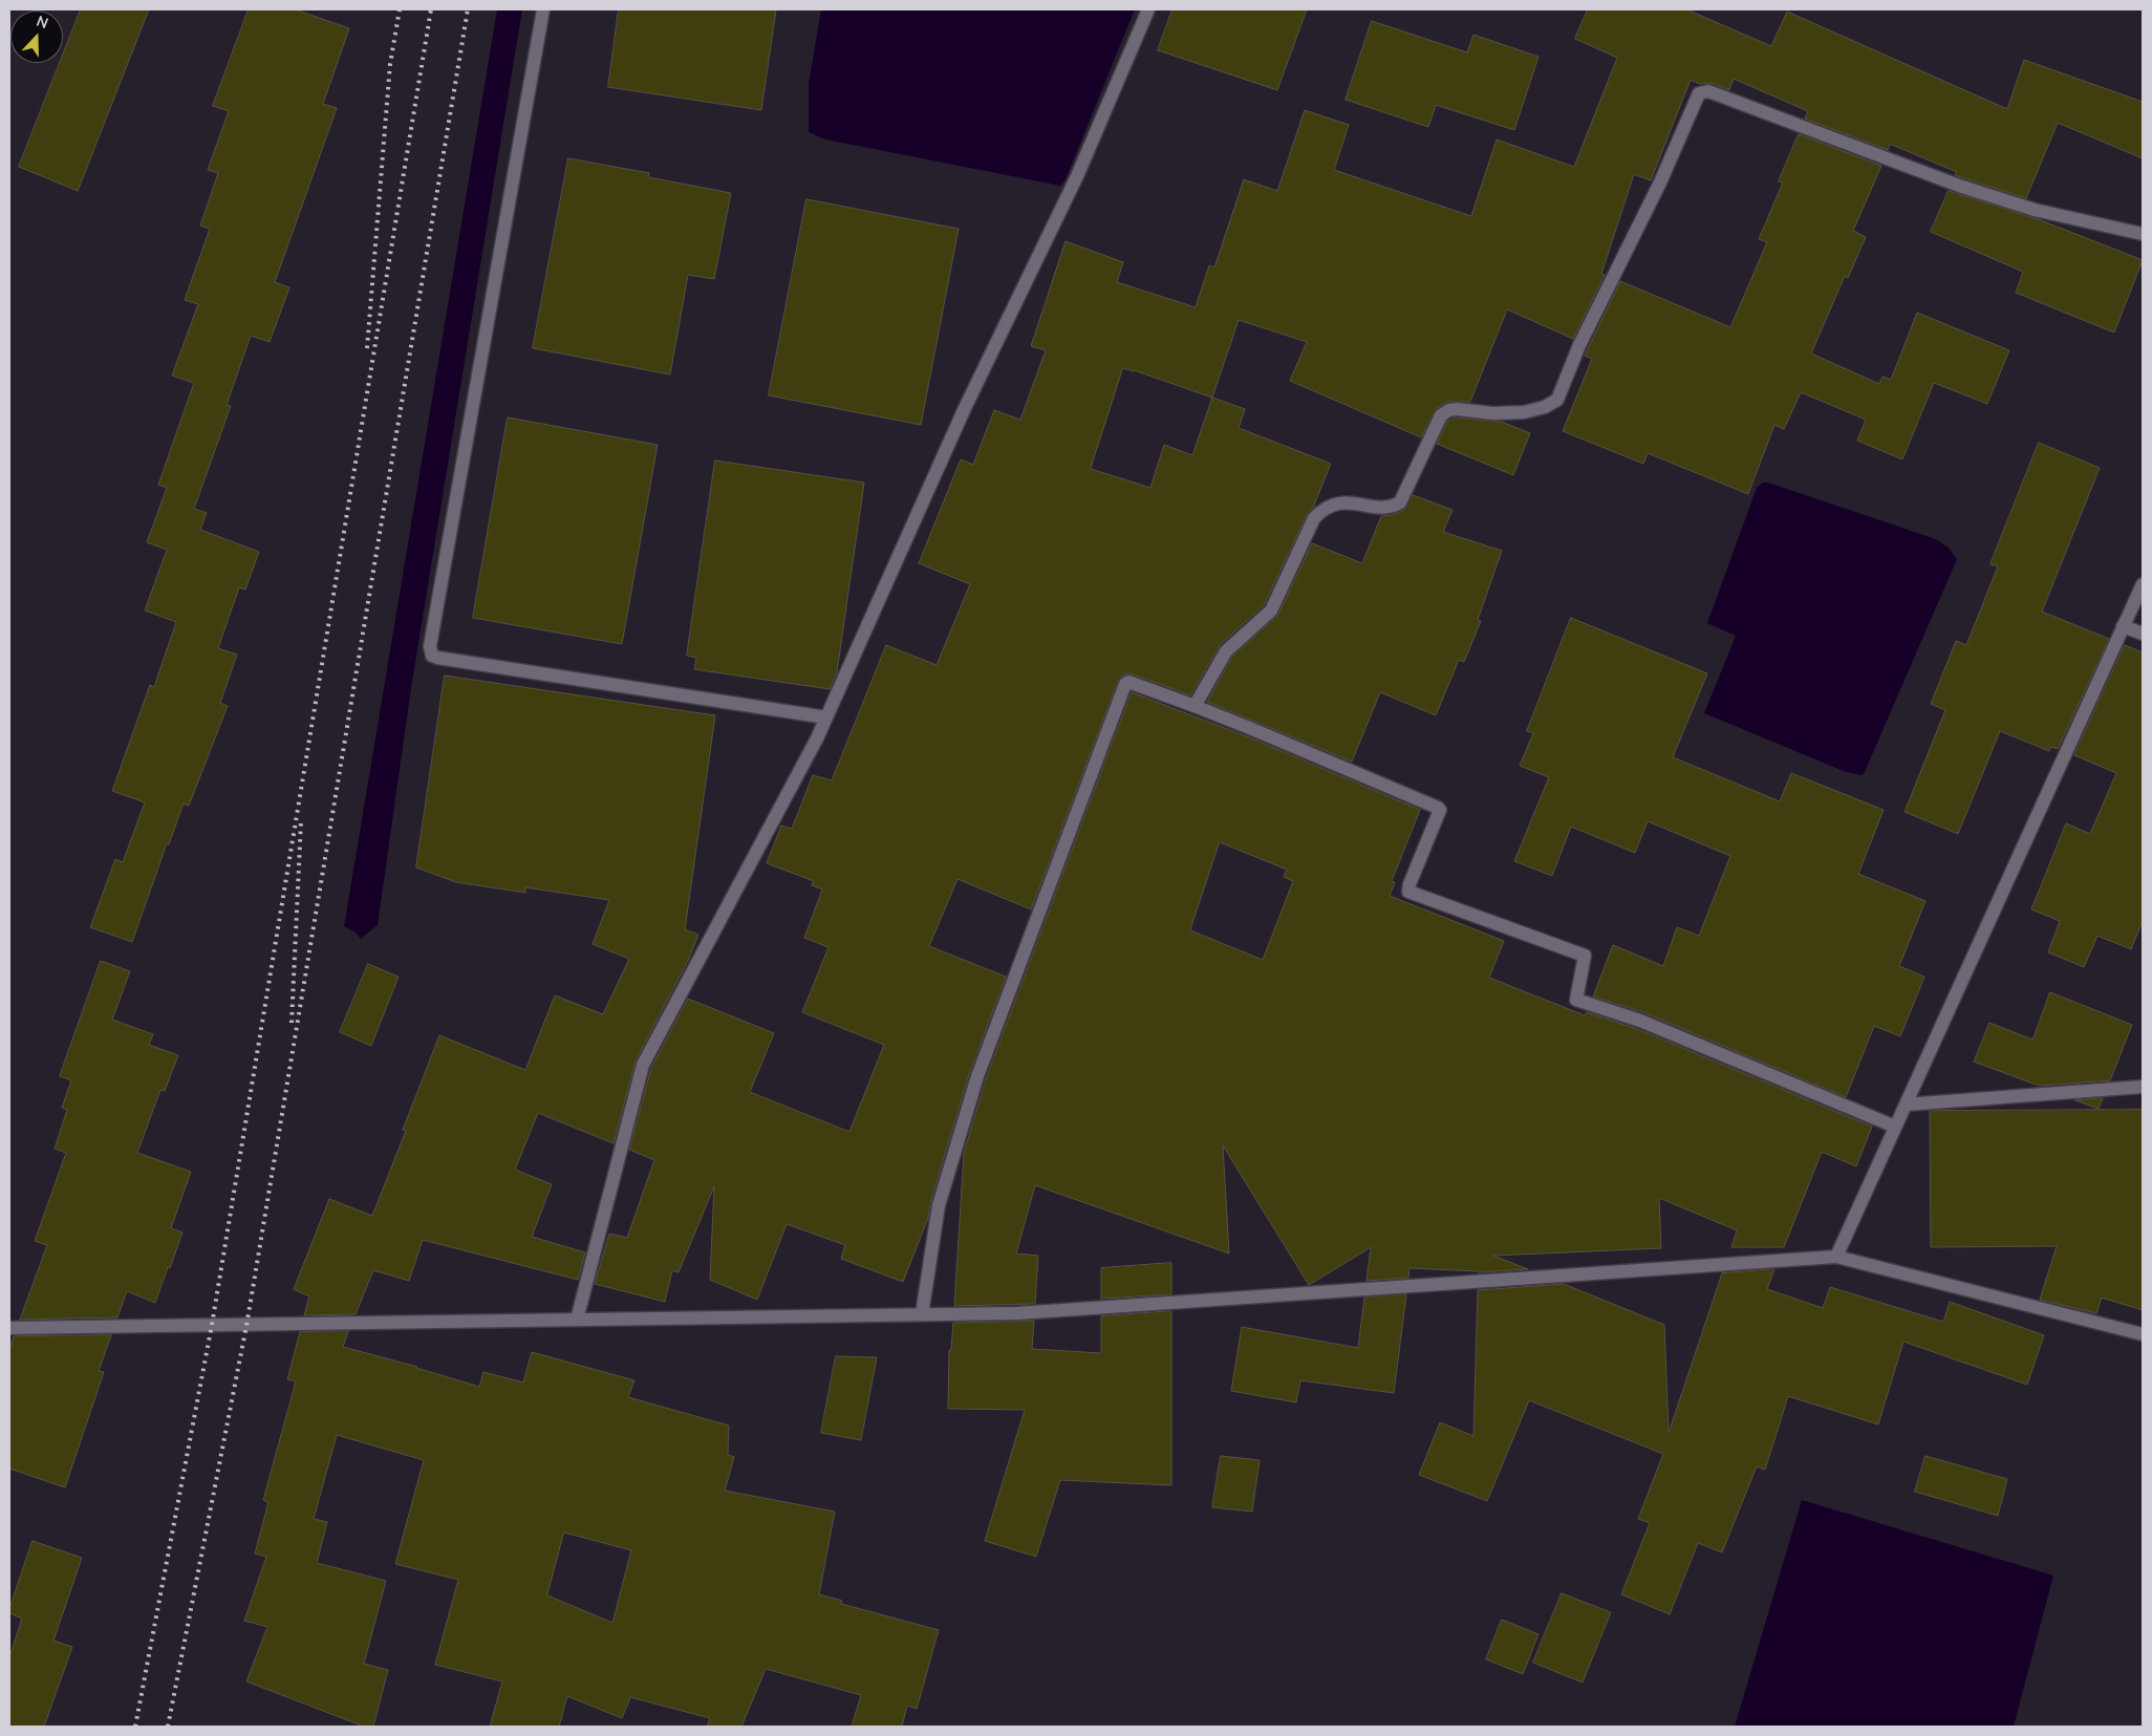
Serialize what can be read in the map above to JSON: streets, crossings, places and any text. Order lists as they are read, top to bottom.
{
  "north": "top"
}
